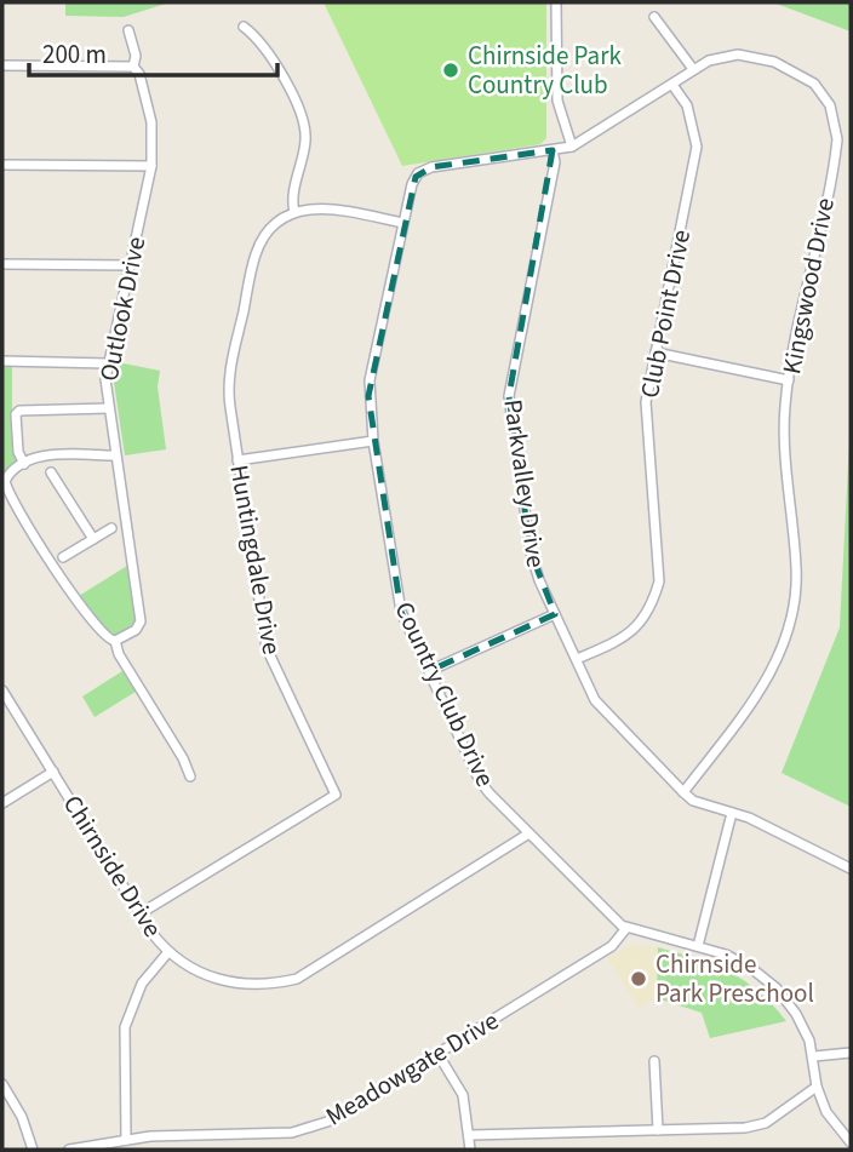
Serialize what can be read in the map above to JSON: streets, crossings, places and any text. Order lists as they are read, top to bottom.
{
  "streets": {
    "street": [
      "Kingswood Drive",
      "Outlook Drive",
      "Club Point Drive",
      "Parkvalley Drive",
      "Huntingdale Drive",
      "Country Club Drive",
      "Chirnside Drive",
      "Meadowgate Drive"
    ]
  },
  "crossings": [
    ["Kingswood Drive", "Parkvalley Drive"],
    ["Club Point Drive", "Parkvalley Drive"],
    ["Parkvalley Drive", "Country Club Drive"],
    ["Huntingdale Drive", "Chirnside Drive"],
    ["Country Club Drive", "Chirnside Drive"],
    ["Country Club Drive", "Meadowgate Drive"]
  ],
  "places": ["Chirnside Park Country Club", "Chirnside Park Preschool"],
  "scale_bar": "200 m"
}
